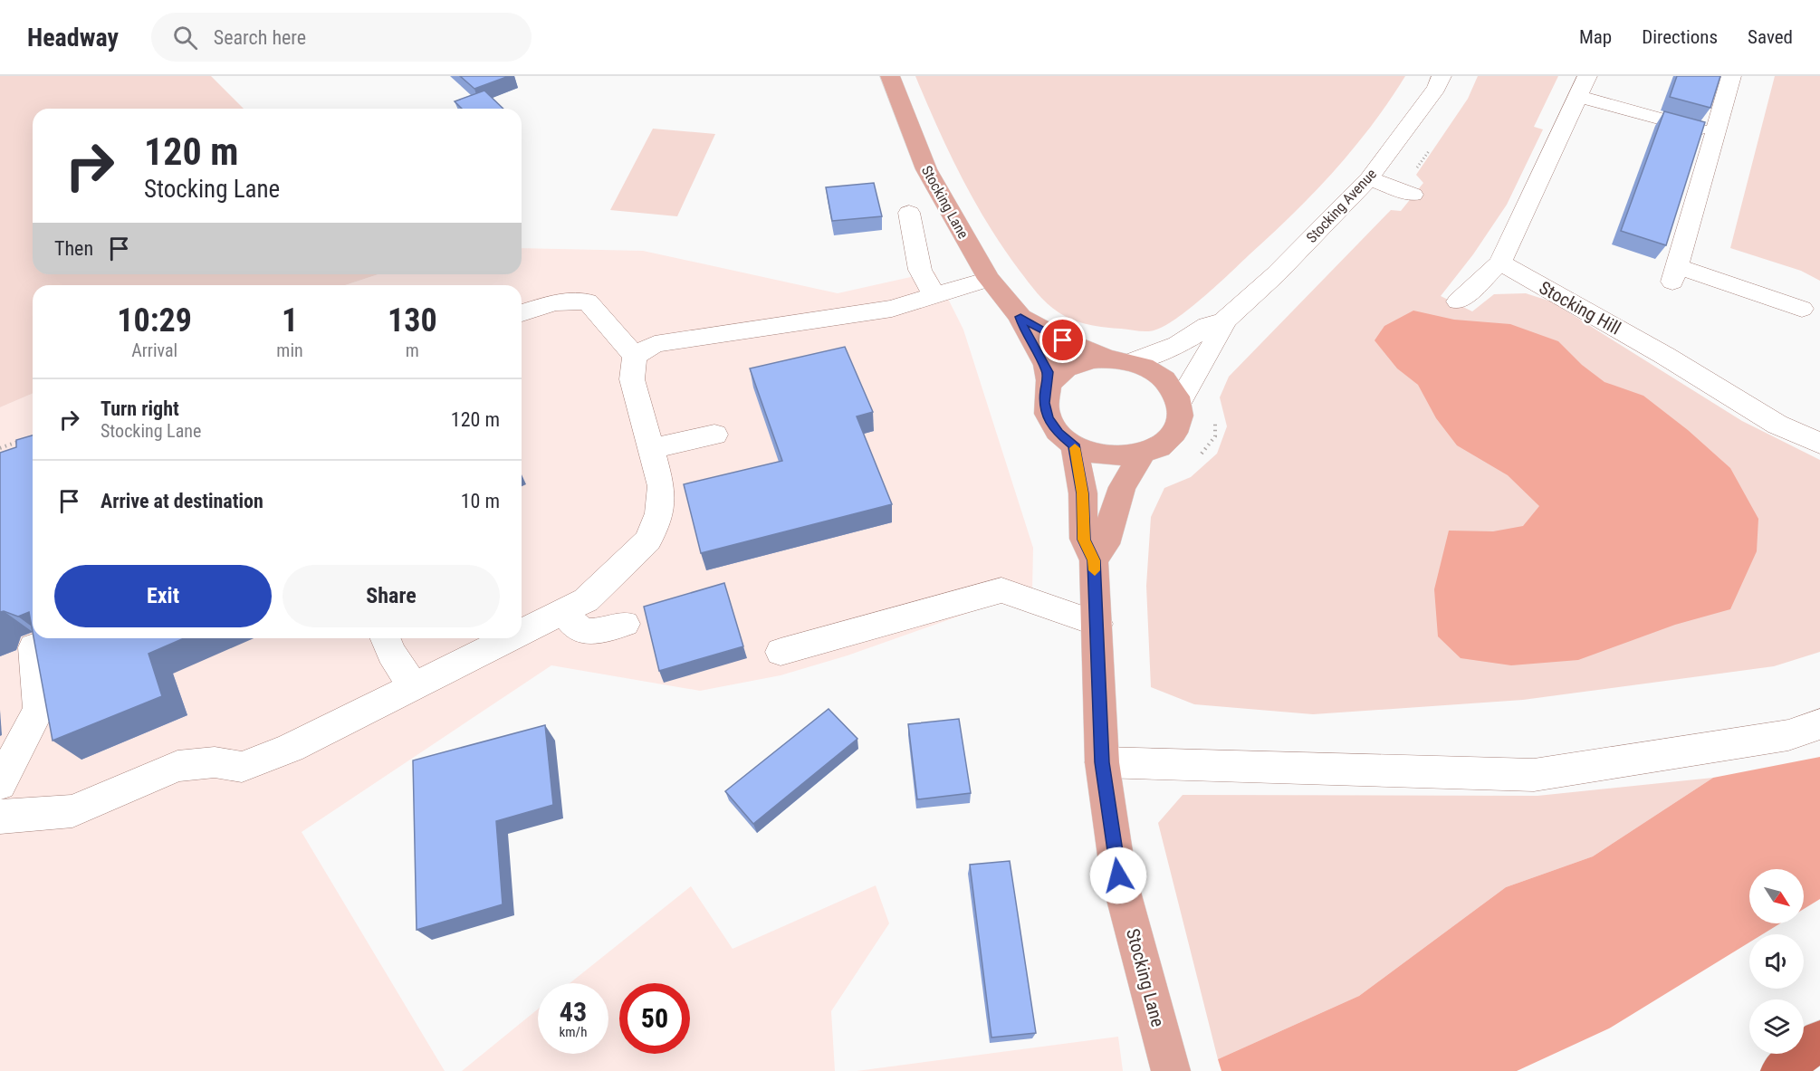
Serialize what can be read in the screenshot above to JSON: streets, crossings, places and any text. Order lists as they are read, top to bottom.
{
  "streets": {
    "main road": ["Stocking Lane"],
    "street": ["Stocking Avenue", "Stocking Hill"]
  },
  "crossings": [
    ["Stocking Lane", "Stocking Avenue"]
  ],
  "north": "bottom right",
  "page": {
    "header": "Headway",
    "search": "Search here",
    "nav": ["Map", "Directions", "Saved"],
    "turn": ["120 m", "Stocking Lane"],
    "then": "Then",
    "eta": [
      "10:29",
      "Arrival",
      "1",
      "min",
      "130",
      "m"
    ],
    "list": [
      {
        "name": "Turn right",
        "note": "Stocking Lane",
        "value": "120 m"
      },
      {
        "name": "Arrive at destination",
        "value": "10 m"
      }
    ],
    "buttons": ["Exit", "Share"],
    "speed": "43 km/h",
    "limit": "50"
  }
}
